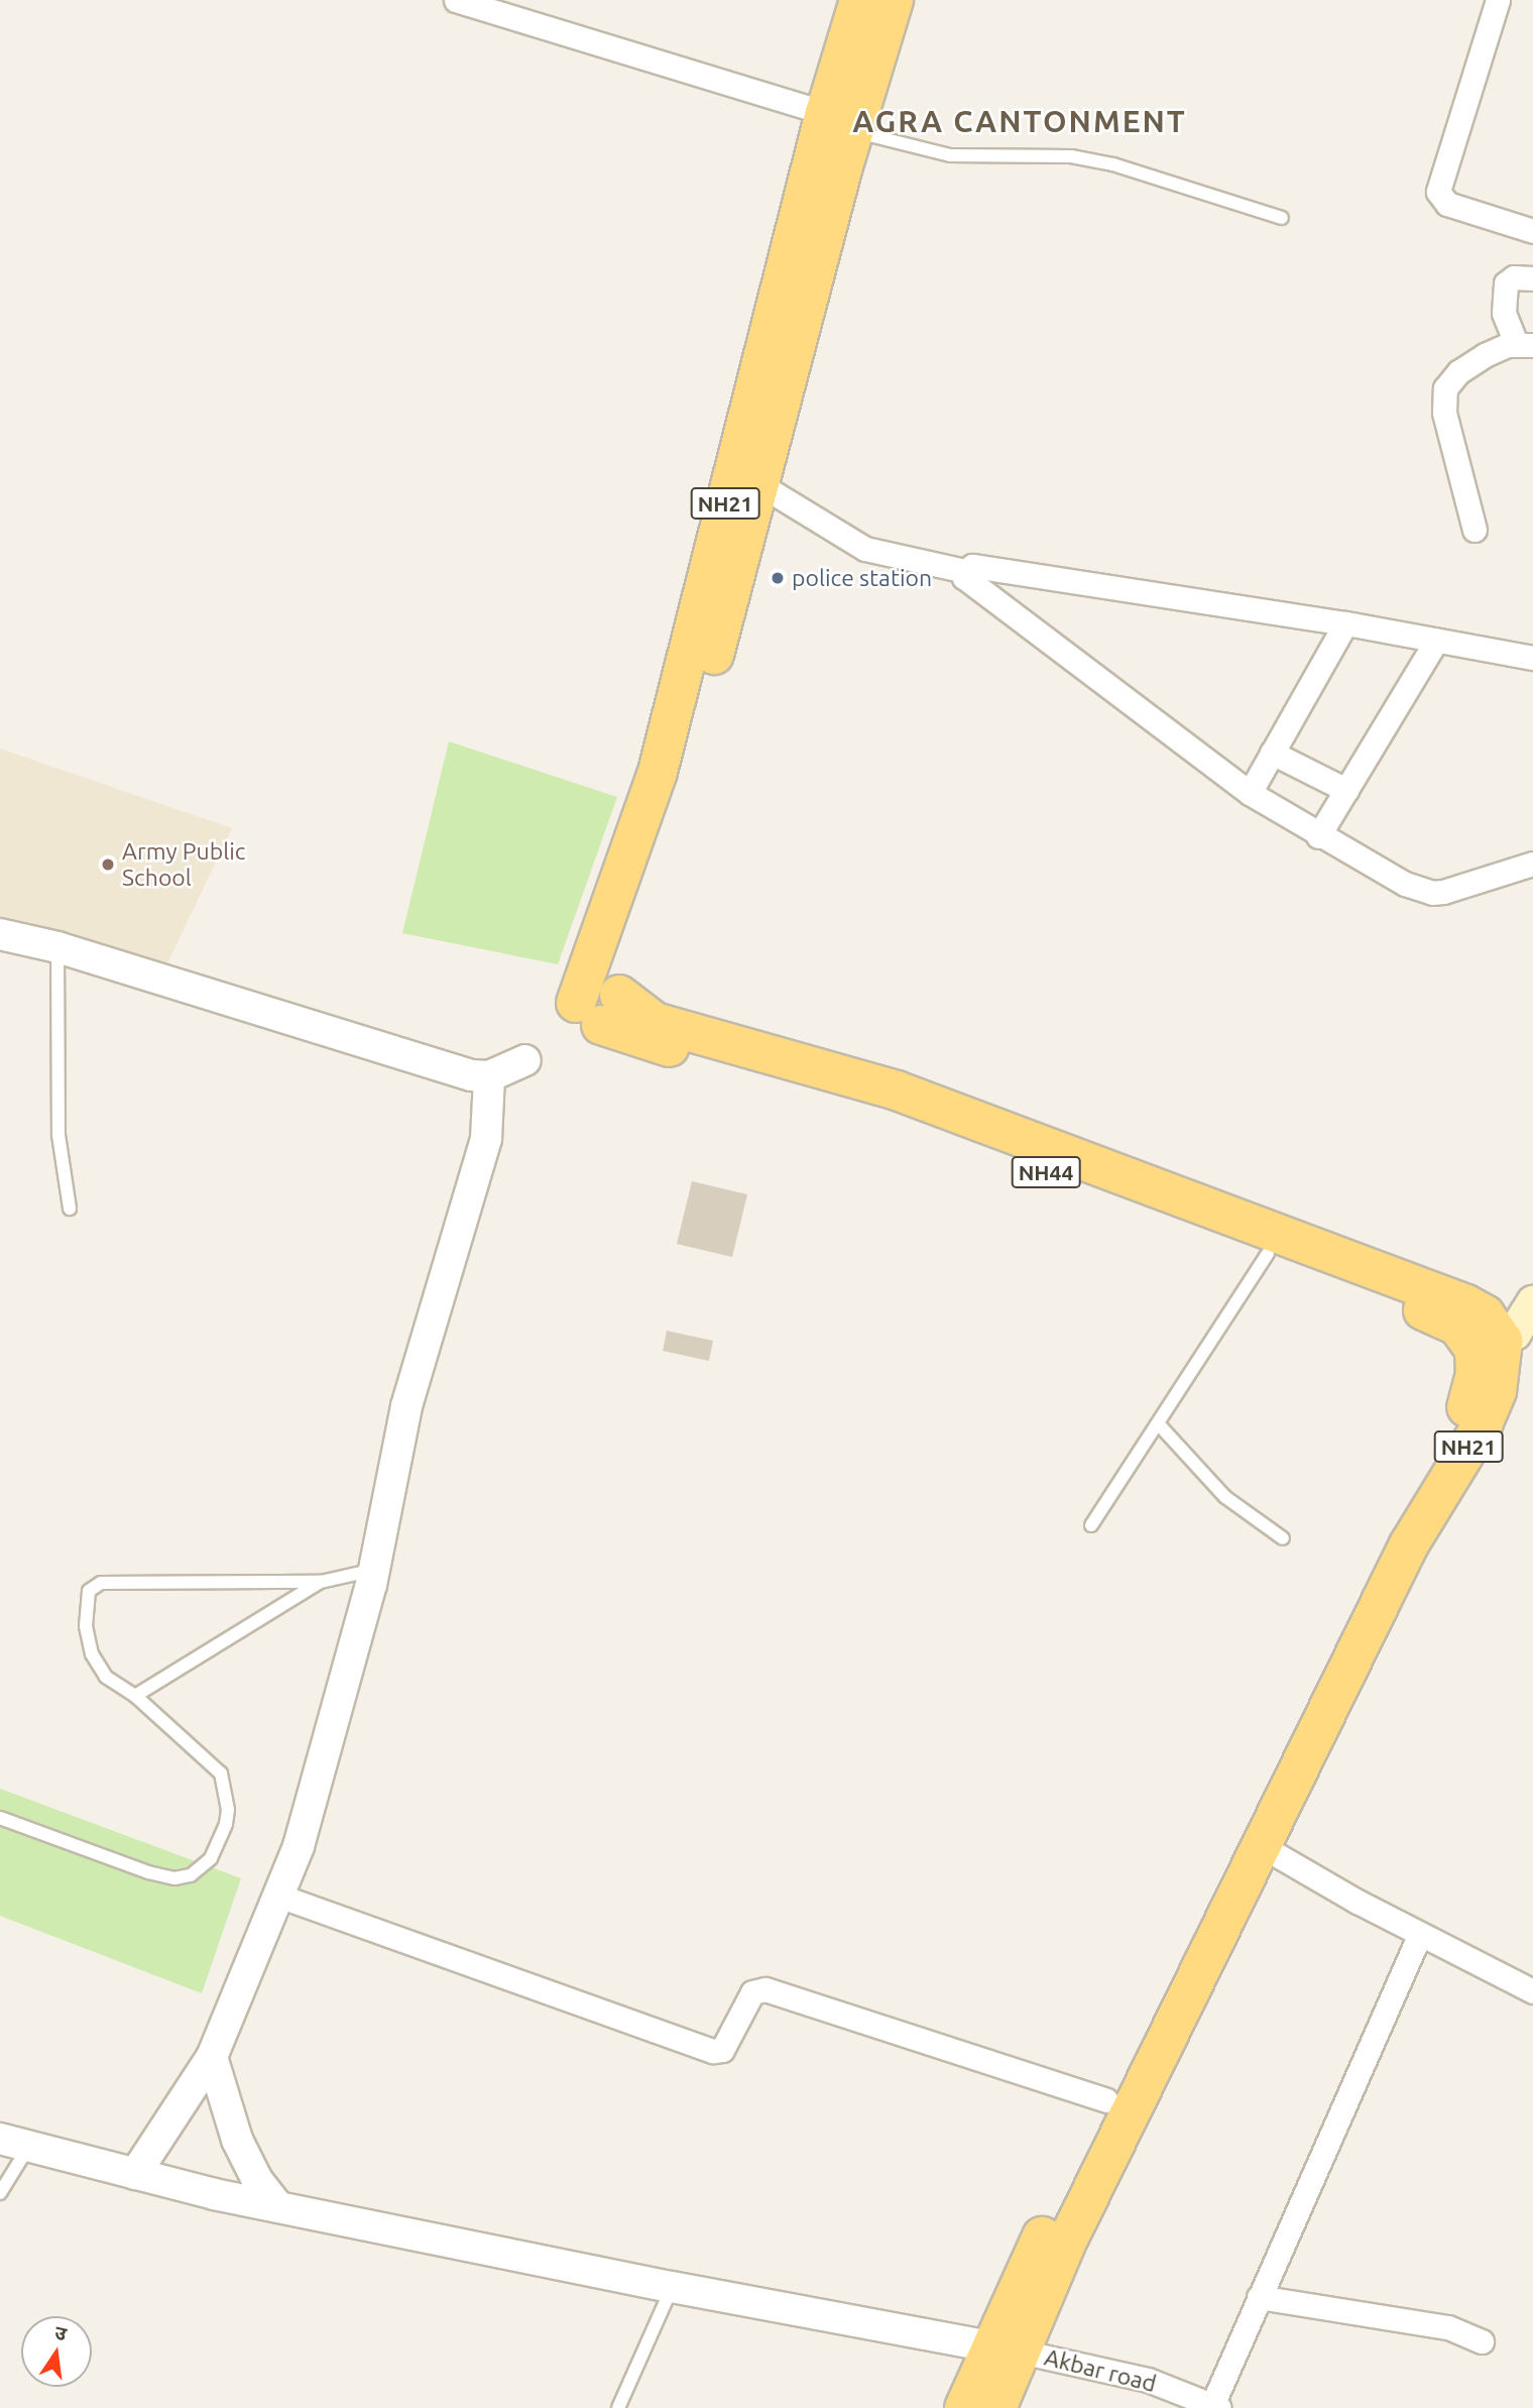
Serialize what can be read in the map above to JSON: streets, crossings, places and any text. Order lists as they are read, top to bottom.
{
  "streets": {
    "highway": ["NH21", "NH44"],
    "street": ["Akbar road"]
  },
  "crossings": [
    ["NH21", "NH44"],
    ["NH21", "Akbar road"]
  ],
  "districts": ["AGRA CANTONMENT"],
  "places": ["police station", "Army Public School"],
  "north": "top"
}
